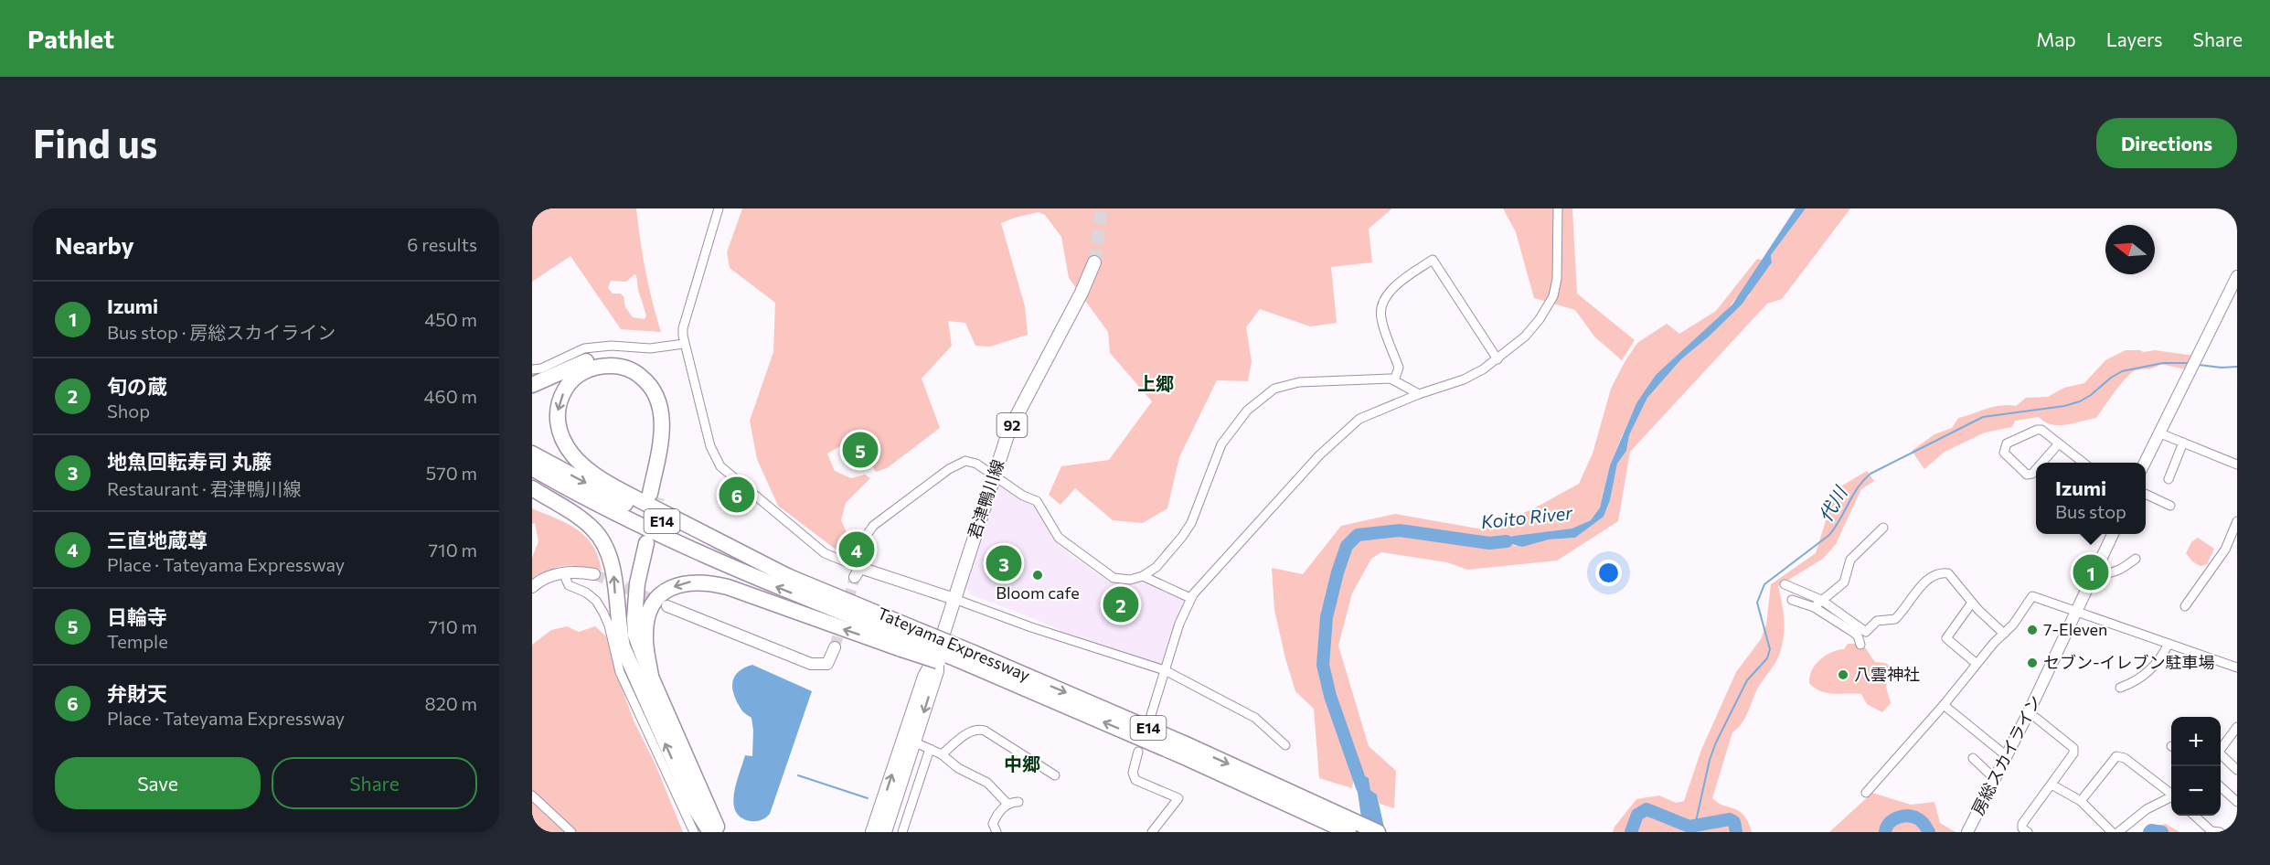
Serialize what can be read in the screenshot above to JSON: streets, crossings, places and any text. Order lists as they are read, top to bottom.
{
  "streets": {
    "highway": ["E14", "Tateyama Expressway"],
    "main road": ["92", "君津鴨川線"],
    "street": ["房総スカイライン"]
  },
  "districts": ["上郷", "中郷"],
  "water": ["代川", "Koito River"],
  "places": [
    "Bloom cafe",
    "7-Eleven",
    "セブン-イレブン駐車場",
    "八雲神社"
  ],
  "north": "left",
  "page": {
    "header": "Pathlet",
    "nav": ["Map", "Layers", "Share"],
    "buttons": [
      "Directions",
      ["Save", "Share"]
    ],
    "title": "Find us",
    "heading": ["Nearby", "6 results"],
    "list": [
      {
        "mark": "1",
        "name": "Izumi",
        "note": "Bus stop · 房総スカイライン",
        "value": "450 m"
      },
      {
        "mark": "2",
        "name": "旬の蔵",
        "note": "Shop",
        "value": "460 m"
      },
      {
        "mark": "3",
        "name": "地魚回転寿司 丸藤",
        "note": "Restaurant · 君津鴨川線",
        "value": "570 m"
      },
      {
        "mark": "4",
        "name": "三直地蔵尊",
        "note": "Place · Tateyama Expressway",
        "value": "710 m"
      },
      {
        "mark": "5",
        "name": "日輪寺",
        "note": "Temple",
        "value": "710 m"
      },
      {
        "mark": "6",
        "name": "弁財天",
        "note": "Place · Tateyama Expressway",
        "value": "820 m"
      }
    ],
    "pins": [
      "5",
      "6",
      "4",
      "3",
      "1",
      "2"
    ],
    "popup": ["Izumi", "Bus stop"],
    "map_buttons": ["+", "−"]
  }
}
